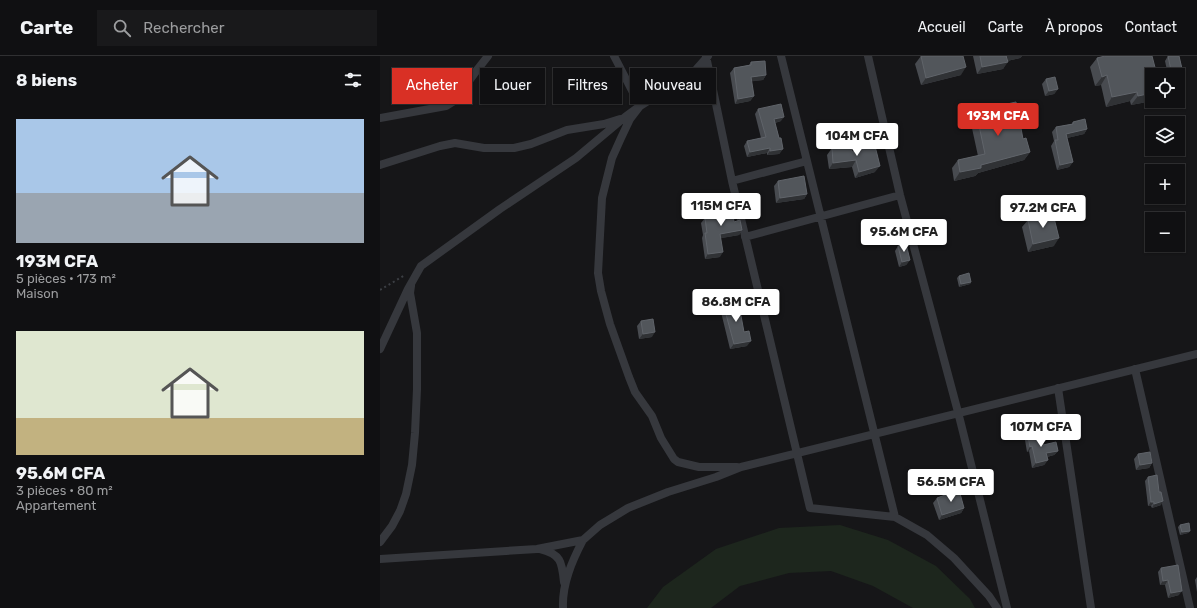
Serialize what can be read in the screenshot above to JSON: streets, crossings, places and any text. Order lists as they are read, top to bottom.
{
  "page": {
    "header": "Carte",
    "search": "Rechercher",
    "nav": [
      "Accueil",
      "Carte",
      "À propos",
      "Contact"
    ],
    "heading": "8 biens",
    "map_buttons": ["+", "−"],
    "chip": [
      "Acheter",
      "Louer",
      "Filtres",
      "Nouveau"
    ],
    "price": [
      "193M CFA",
      "104M CFA",
      "115M CFA",
      "97.2M CFA",
      "95.6M CFA",
      "86.8M CFA",
      "107M CFA",
      "56.5M CFA"
    ],
    "list": [
      {
        "name": "193M CFA",
        "note": "5 pièces · 173 m² · Maison"
      },
      {
        "name": "95.6M CFA",
        "note": "3 pièces · 80 m² · Appartement"
      }
    ]
  }
}
